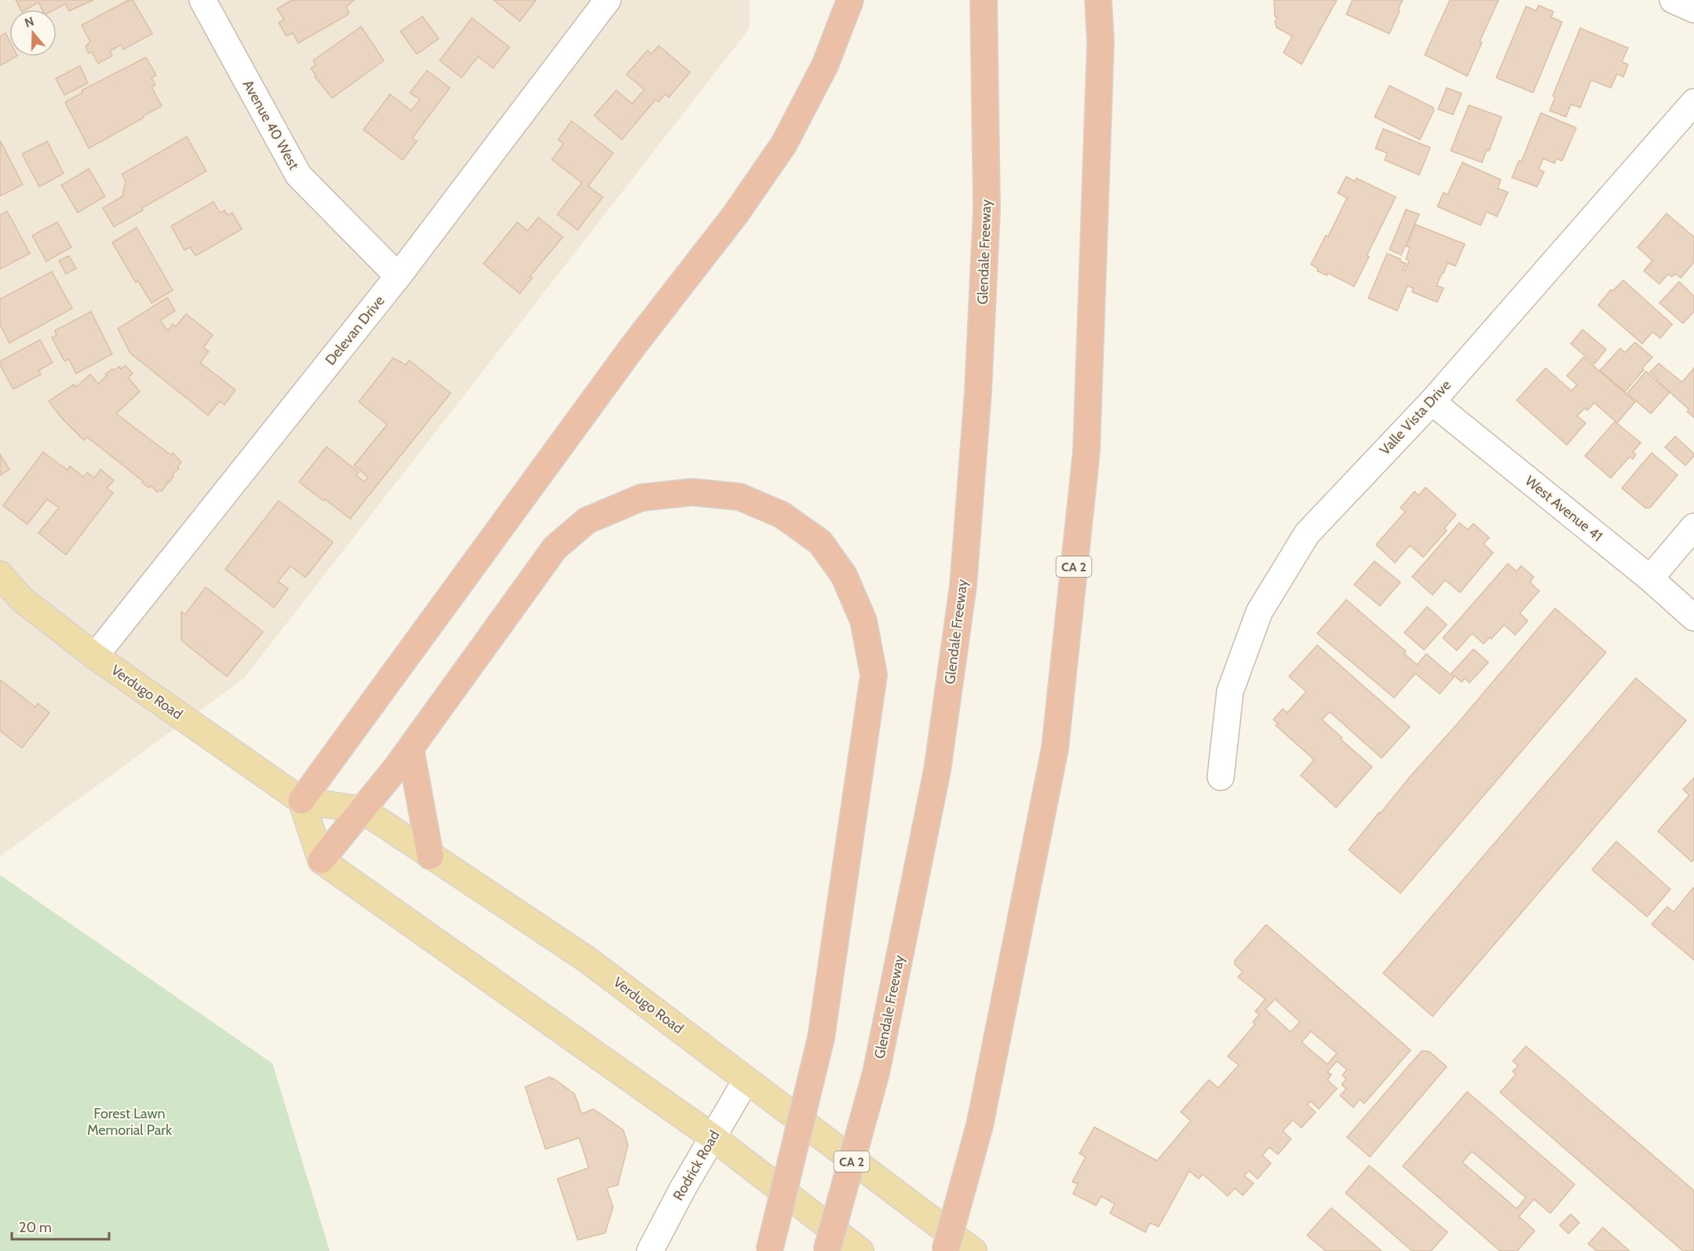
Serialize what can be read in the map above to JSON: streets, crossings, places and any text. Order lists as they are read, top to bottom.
{
  "streets": {
    "highway": ["Glendale Freeway", "CA 2"],
    "main road": ["Verdugo Road"],
    "street": [
      "Avenue 40 West",
      "Delevan Drive",
      "Valle Vista Drive",
      "West Avenue 41",
      "Rodrick Road"
    ]
  },
  "crossings": [
    ["Avenue 40 West", "Delevan Drive"],
    ["Delevan Drive", "Verdugo Road"],
    ["Valle Vista Drive", "West Avenue 41"],
    ["Verdugo Road", "Rodrick Road"]
  ],
  "parks": ["Forest Lawn Memorial Park"],
  "scale_bar": "20 m",
  "north": "top"
}
